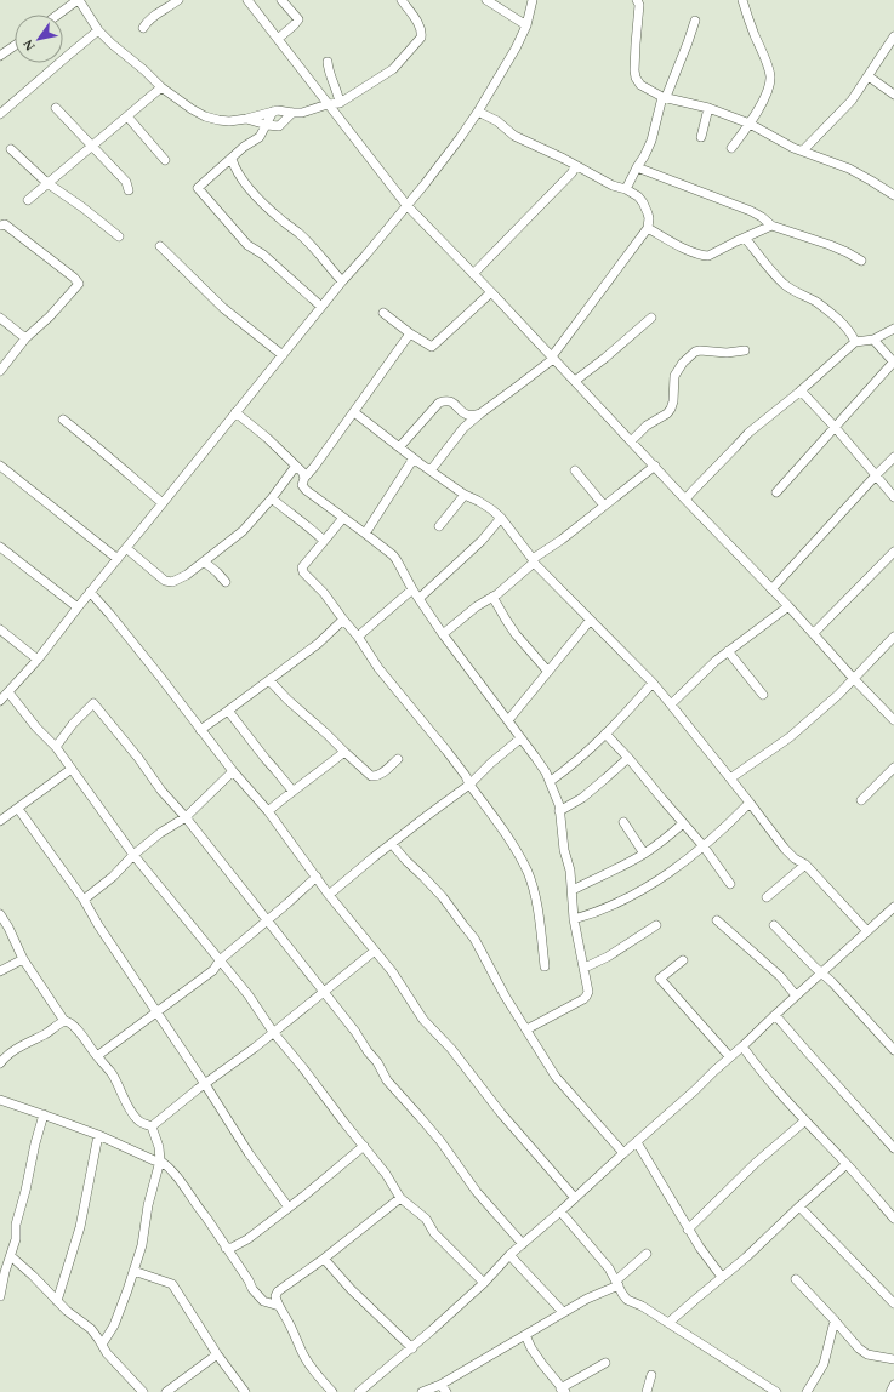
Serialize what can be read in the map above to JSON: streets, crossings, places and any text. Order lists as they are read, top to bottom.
{
  "north": "bottom left"
}
